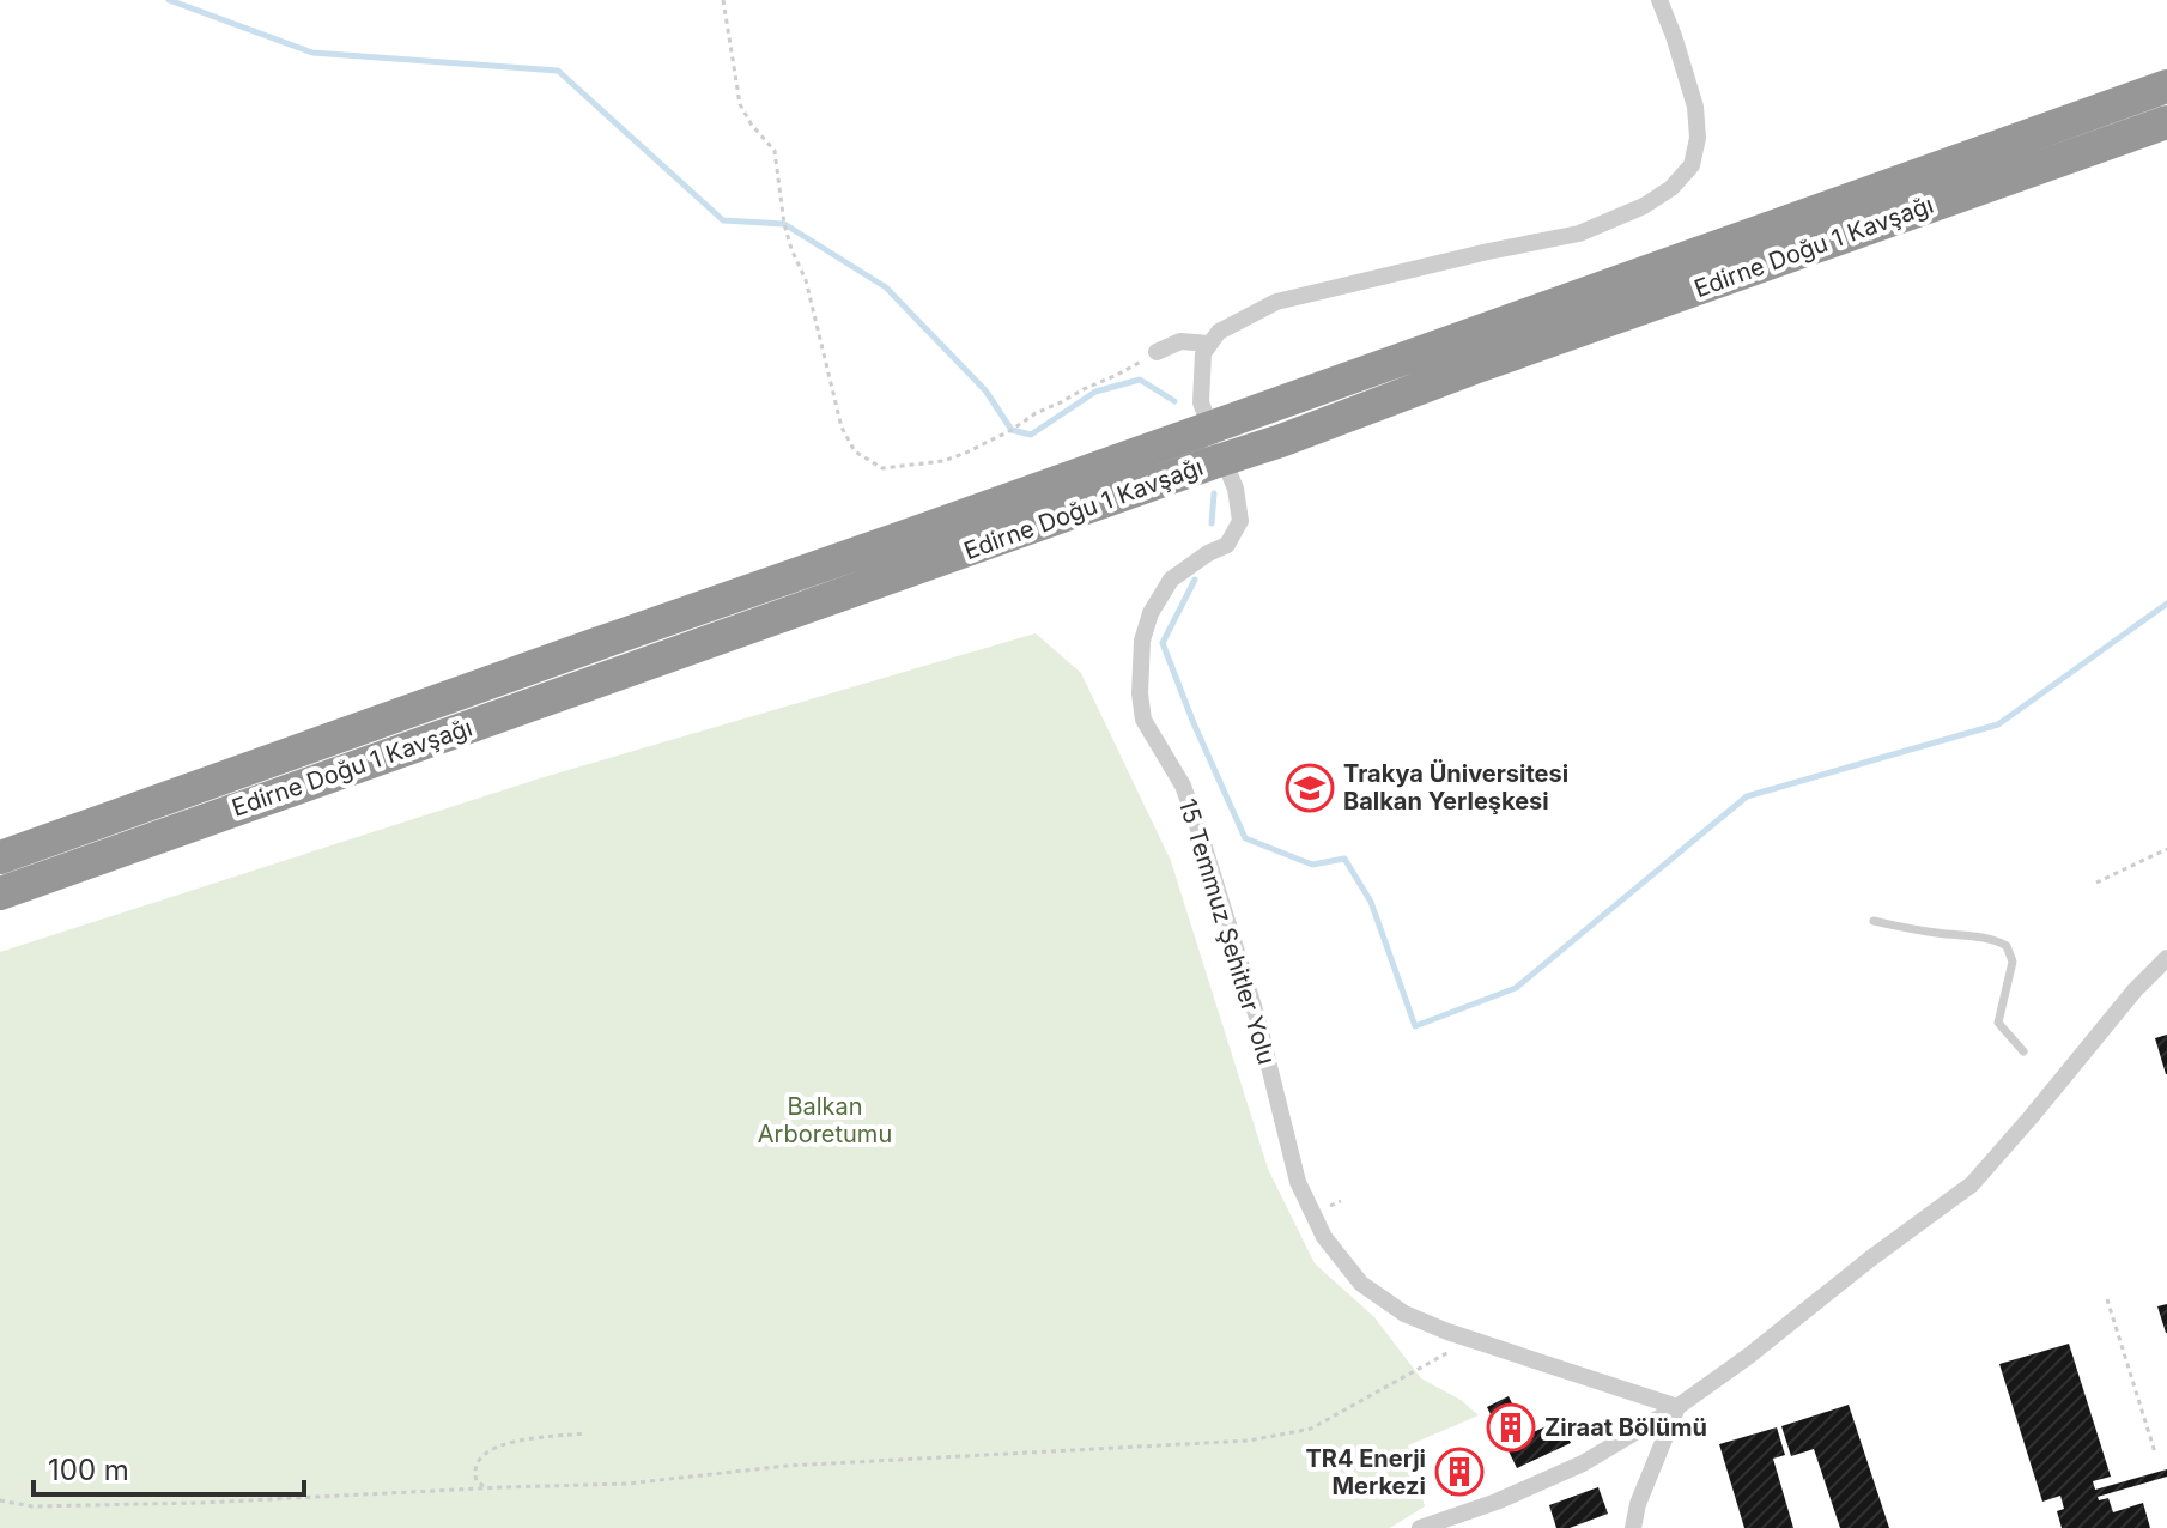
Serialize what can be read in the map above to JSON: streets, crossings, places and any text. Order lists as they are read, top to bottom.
{
  "streets": {
    "highway": ["Edirne Doğu 1 Kavşağı"],
    "street": ["15 Temmuz Şehitler Yolu"]
  },
  "parks": ["Balkan Arboretumu"],
  "places": {
    "school or university": ["Trakya Üniversitesi Balkan Yerleşkesi"],
    "building": ["Ziraat Bölümü", "TR4 Enerji Merkezi"]
  },
  "scale_bar": "100 m"
}
